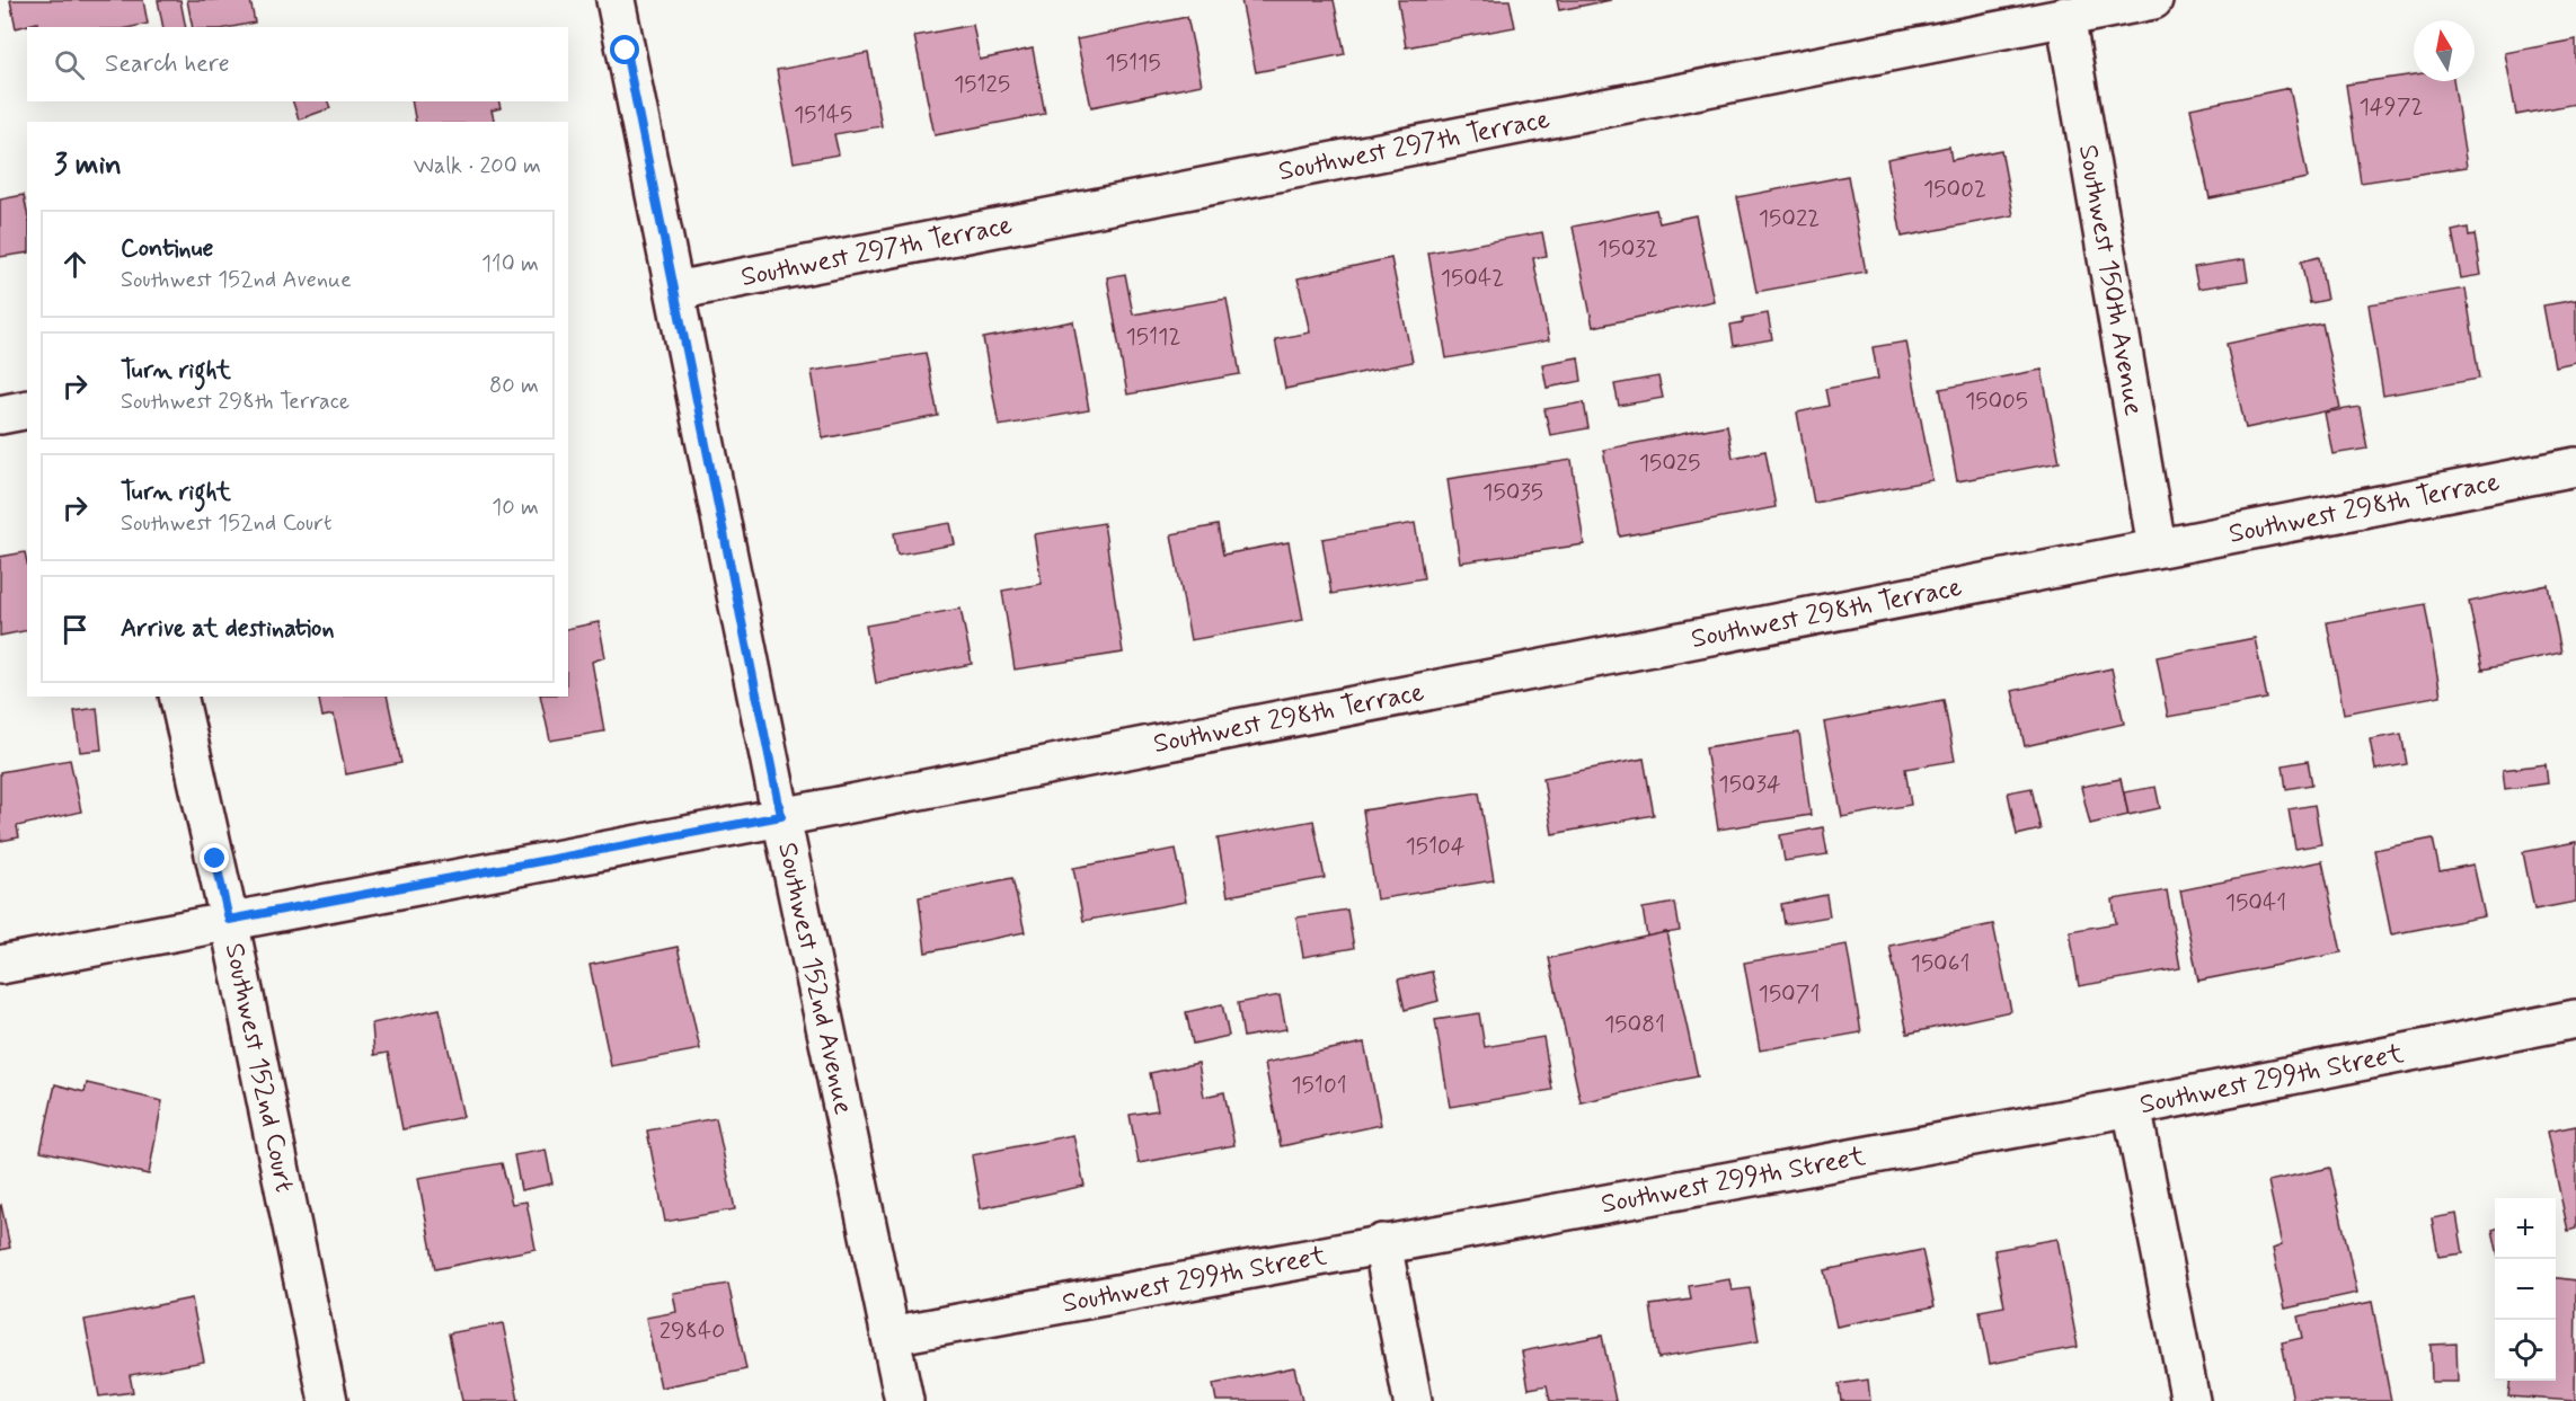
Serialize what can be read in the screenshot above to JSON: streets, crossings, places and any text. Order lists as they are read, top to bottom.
{
  "streets": {
    "street": [
      "Southwest 297th Terrace",
      "Southwest 150th Avenue",
      "Southwest 298th Terrace",
      "Southwest 152nd Avenue",
      "Southwest 152nd Court",
      "Southwest 299th Street"
    ]
  },
  "crossings": [
    ["Southwest 297th Terrace", "Southwest 150th Avenue"],
    ["Southwest 297th Terrace", "Southwest 152nd Avenue"],
    ["Southwest 150th Avenue", "Southwest 298th Terrace"],
    ["Southwest 298th Terrace", "Southwest 152nd Avenue"],
    ["Southwest 298th Terrace", "Southwest 152nd Court"],
    ["Southwest 152nd Avenue", "Southwest 299th Street"]
  ],
  "house_numbers": [
    "15115",
    "15125",
    "14972",
    "15145",
    "15002",
    "15022",
    "15032",
    "15042",
    "15112",
    "15005",
    "15025",
    "15035",
    "15034",
    "15104",
    "15041",
    "15061",
    "15071",
    "15081",
    "15101",
    "29840"
  ],
  "north": "top",
  "page": {
    "search": "Search here",
    "heading": ["3 min", "Walk · 200 m"],
    "list": [
      ["Continue", "Southwest 152nd Avenue", "110 m"],
      ["Turn right", "Southwest 298th Terrace", "80 m"],
      ["Turn right", "Southwest 152nd Court", "10 m"],
      "Arrive at destination"
    ],
    "map_buttons": ["+", "−"]
  }
}
